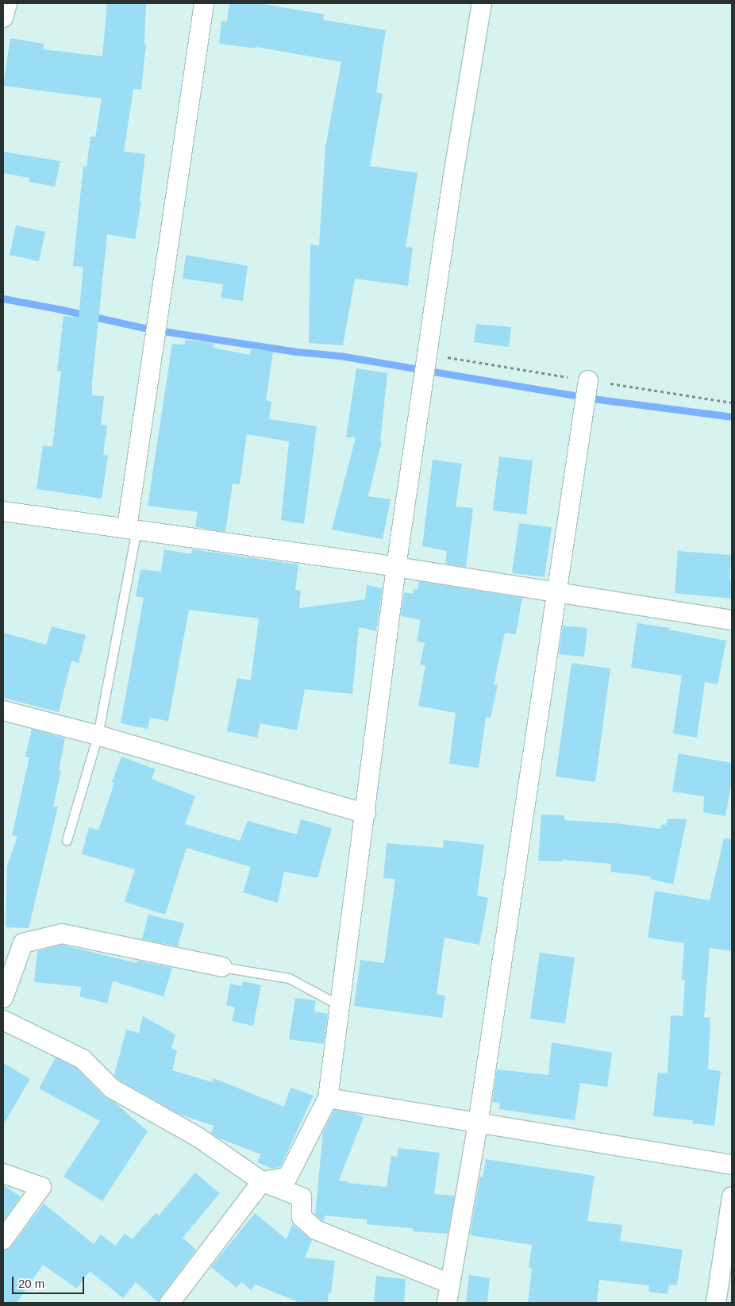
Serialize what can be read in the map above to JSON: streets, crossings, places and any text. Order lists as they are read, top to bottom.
{
  "scale_bar": "20 m"
}
